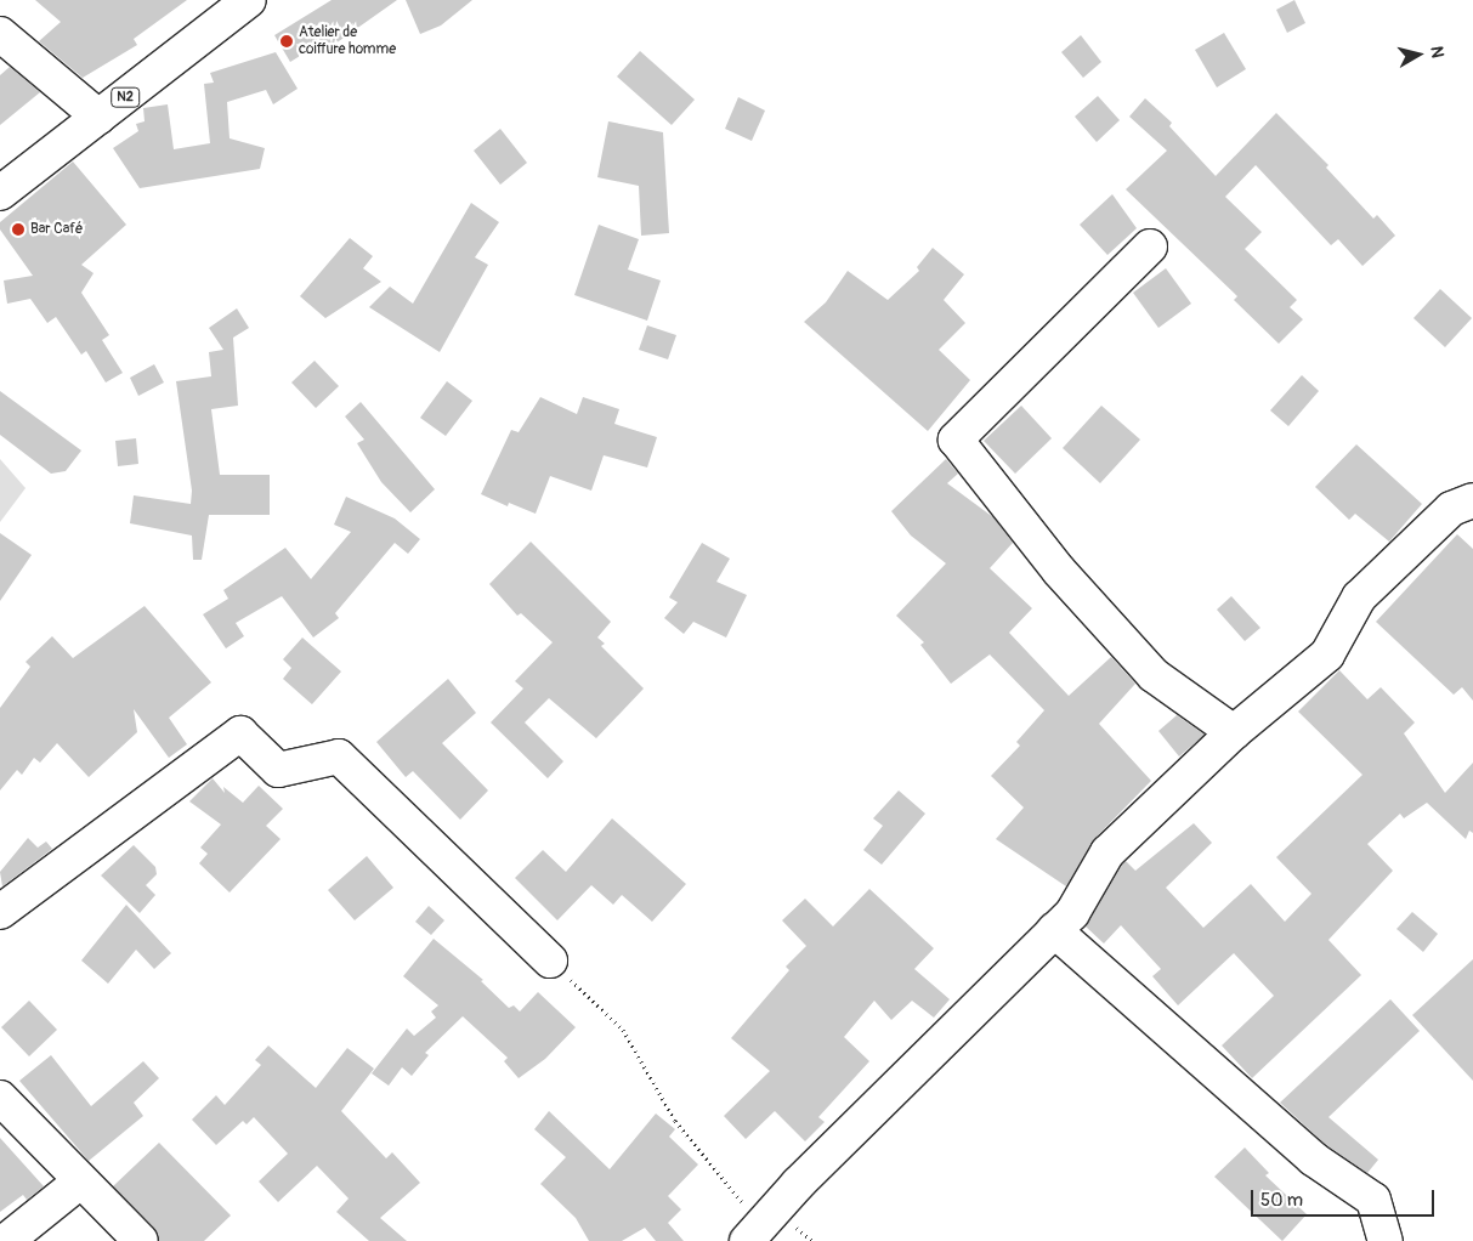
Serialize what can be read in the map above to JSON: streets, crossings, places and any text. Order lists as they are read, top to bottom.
{
  "streets": {
    "main road": ["N2"]
  },
  "places": ["Atelier de coiffure homme", "Bar Café"],
  "scale_bar": "50 m",
  "north": "right"
}
